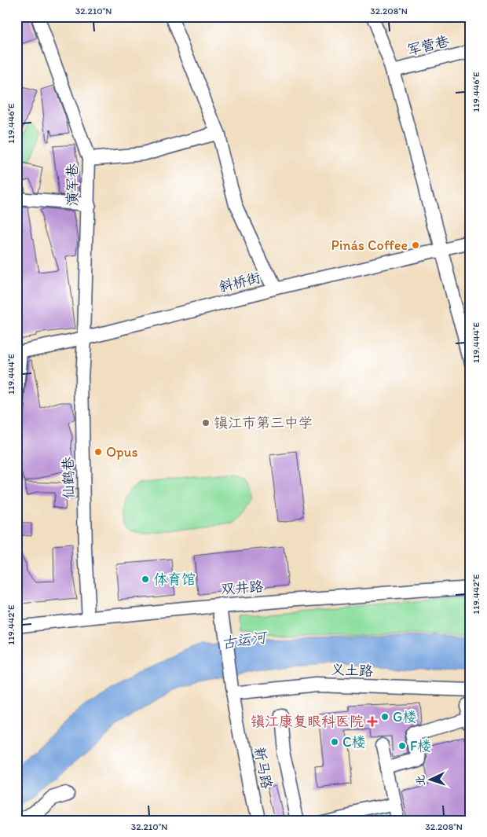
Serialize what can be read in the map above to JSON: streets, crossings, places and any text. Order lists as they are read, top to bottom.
{
  "streets": {
    "street": [
      "军营巷",
      "演军巷",
      "斜桥街",
      "仙鹤巷",
      "双井路",
      "义土路",
      "新马路"
    ]
  },
  "crossings": [
    ["演军巷", "斜桥街"],
    ["演军巷", "仙鹤巷"],
    ["斜桥街", "仙鹤巷"],
    ["仙鹤巷", "双井路"],
    ["双井路", "新马路"],
    ["义土路", "新马路"]
  ],
  "water": ["古运河"],
  "places": {
    "other": [
      "Pinás Coffee",
      "镇江市第三中学",
      "Opus",
      "体育馆",
      "G楼",
      "C楼",
      "F楼"
    ],
    "health": ["镇江康复眼科医院"]
  },
  "north": "left",
  "coordinates": [
    "32.210°N",
    "32.208°N",
    "119.446°E",
    "119.444°E",
    "119.442°E"
  ]
}
